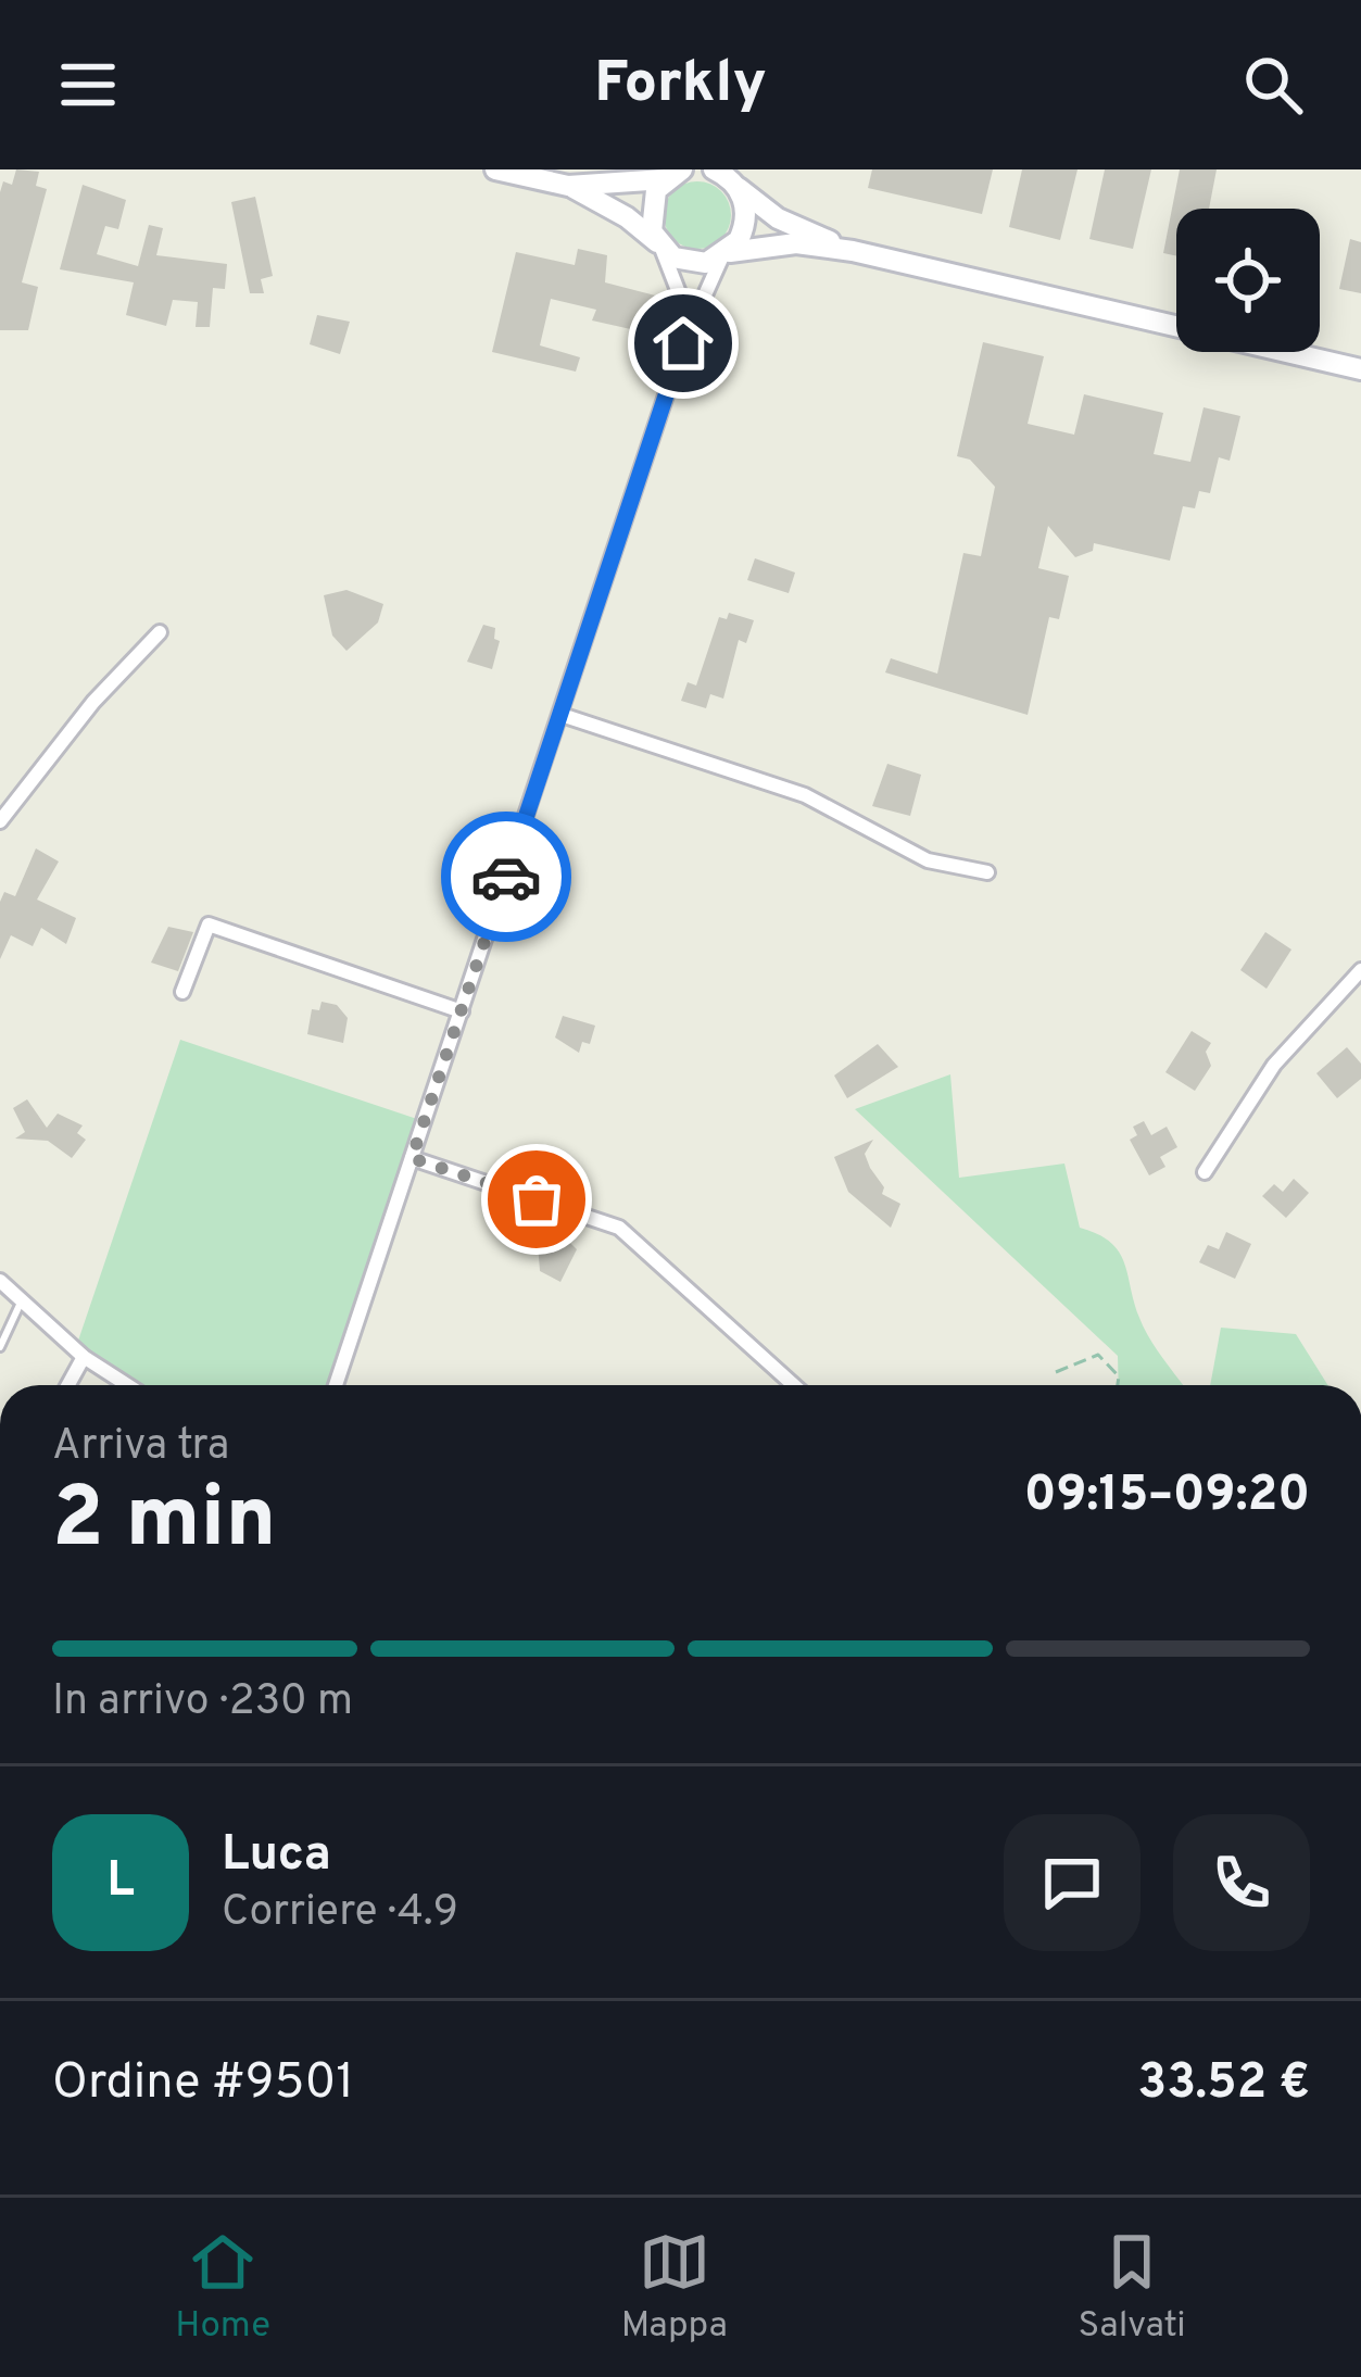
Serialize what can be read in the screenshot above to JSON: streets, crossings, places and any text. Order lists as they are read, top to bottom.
{
  "page": {
    "header": "Forkly",
    "heading": ["2 min", "Arriva tra", "09:15–09:20"],
    "panel": [
      "Luca",
      "Corriere · 4.9",
      "Ordine #9501",
      "33.52 €"
    ],
    "bar": "In arrivo · 230 m",
    "round": "L",
    "tabs": ["Home", "Mappa", "Salvati"]
  }
}
